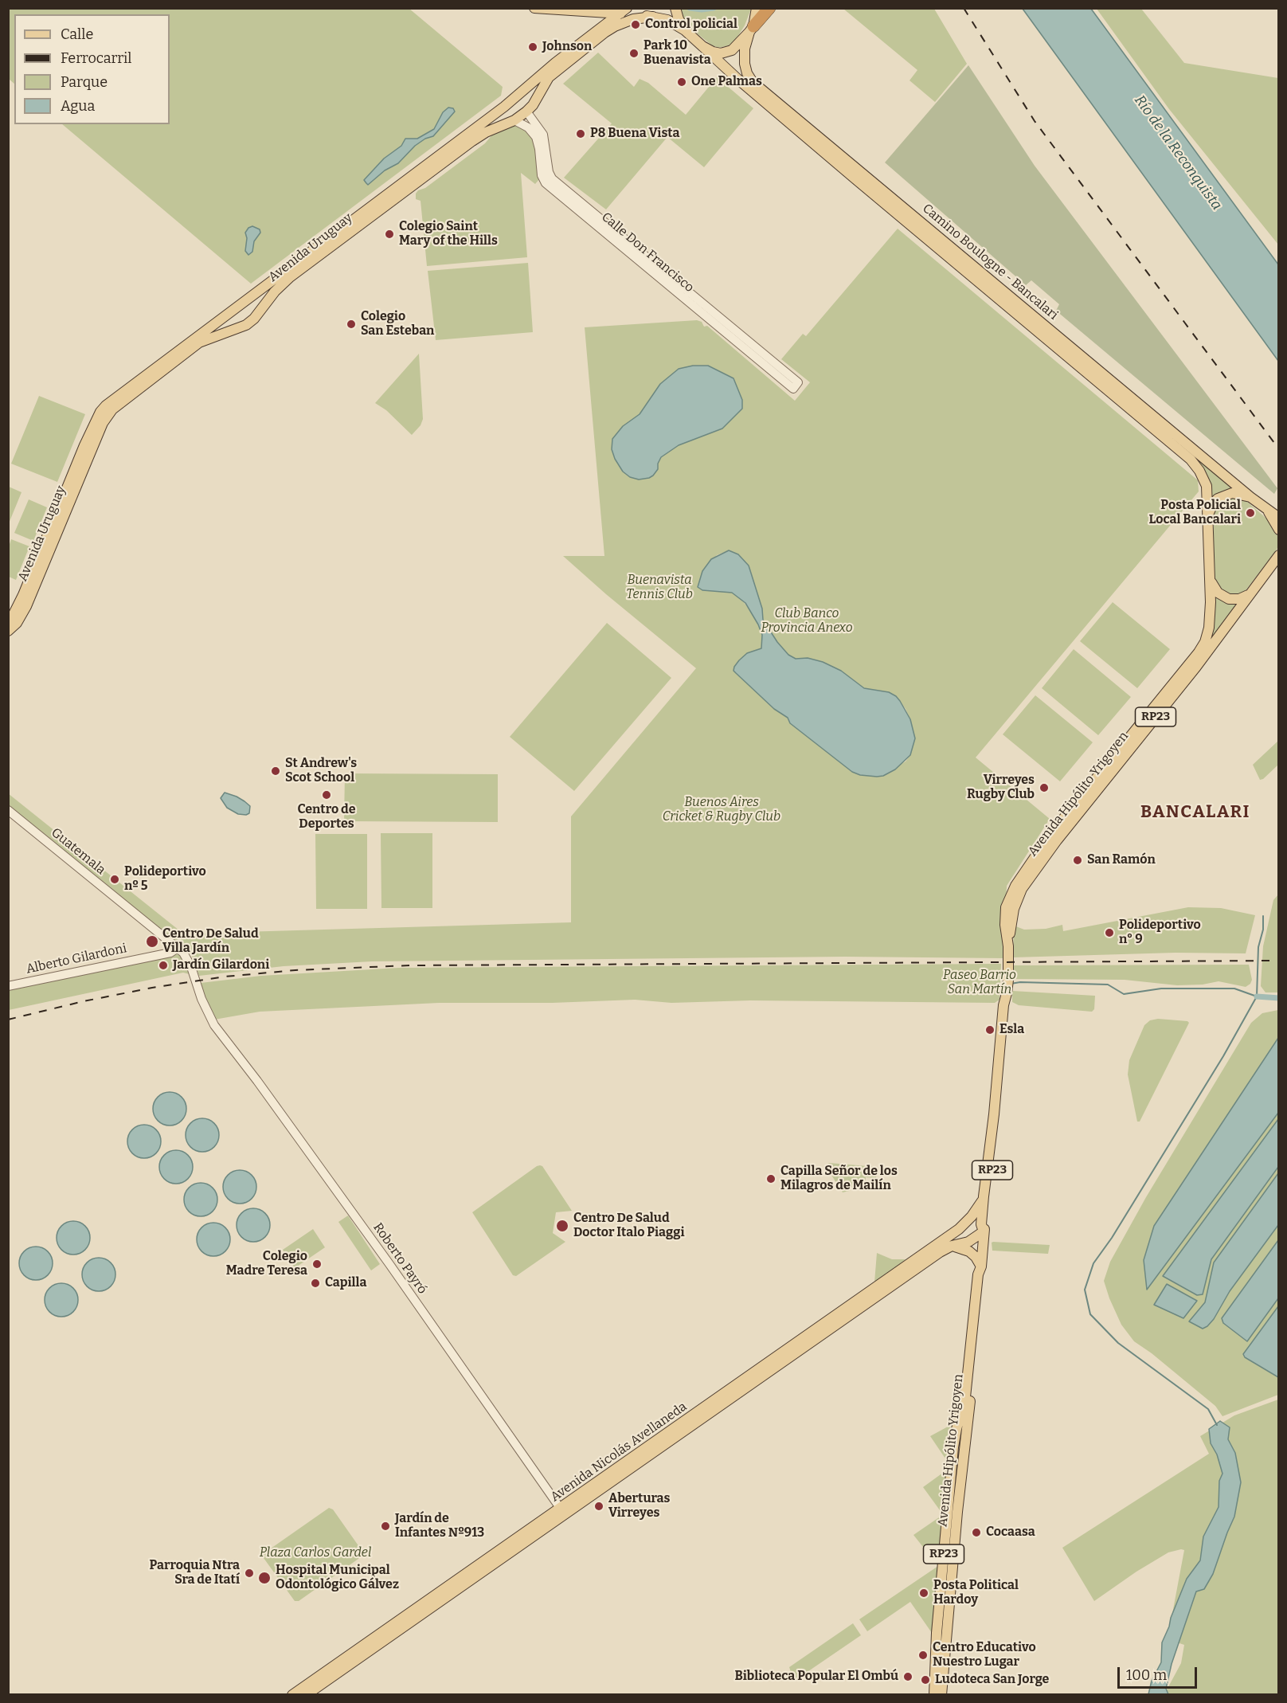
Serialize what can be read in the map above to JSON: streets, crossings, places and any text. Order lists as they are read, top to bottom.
{
  "streets": {
    "main road": [
      "Avenida Uruguay",
      "Camino Boulogne - Bancalari",
      "RP23",
      "Avenida Hipólito Yrigoyen",
      "Avenida Nicolás Avellaneda"
    ],
    "street": [
      "Calle Don Francisco",
      "Guatemala",
      "Alberto Gilardoni",
      "Roberto Payró"
    ]
  },
  "crossings": [
    ["Avenida Uruguay", "Calle Don Francisco"],
    ["Camino Boulogne - Bancalari", "RP23"],
    ["RP23", "Avenida Hipólito Yrigoyen"],
    ["Avenida Hipólito Yrigoyen", "Avenida Nicolás Avellaneda"],
    ["Guatemala", "Alberto Gilardoni"],
    ["Guatemala", "Roberto Payró"],
    ["Roberto Payró", "Avenida Nicolás Avellaneda"]
  ],
  "districts": ["BANCALARI"],
  "water": ["Río de la Reconquista"],
  "parks": [
    "Buenavista Tennis Club",
    "Club Banco Provincia Anexo",
    "Buenos Aires Cricket & Rugby Club",
    "Paseo Barrio San Martín",
    "Plaza Carlos Gardel"
  ],
  "places": [
    "Control policial",
    "Johnson",
    "Park 10 Buenavista",
    "One Palmas",
    "P8 Buena Vista",
    "Colegio Saint Mary of the Hills",
    "Colegio San Esteban",
    "Posta Policial Local Bancalari",
    "St Andrew's Scot School",
    "Virreyes Rugby Club",
    "Centro de Deportes",
    "San Ramón",
    "Polideportivo nº 5",
    "Polideportivo n° 9",
    "Centro De Salud Villa Jardín",
    "Jardín Gilardoni",
    "Esla",
    "Capilla Señor de los Milagros de Mailín",
    "Centro De Salud Doctor Italo Piaggi",
    "Colegio Madre Teresa",
    "Capilla",
    "Aberturas Virreyes",
    "Jardín de Infantes Nº913",
    "Cocaasa",
    "Parroquia Ntra Sra de Itatí",
    "Hospital Municipal Odontológico Gálvez",
    "Posta Political Hardoy",
    "Centro Educativo Nuestro Lugar",
    "Biblioteca Popular El Ombú",
    "Ludoteca San Jorge"
  ],
  "legend": [
    "Calle",
    "Ferrocarril",
    "Parque",
    "Agua"
  ],
  "scale_bar": "100 m"
}
